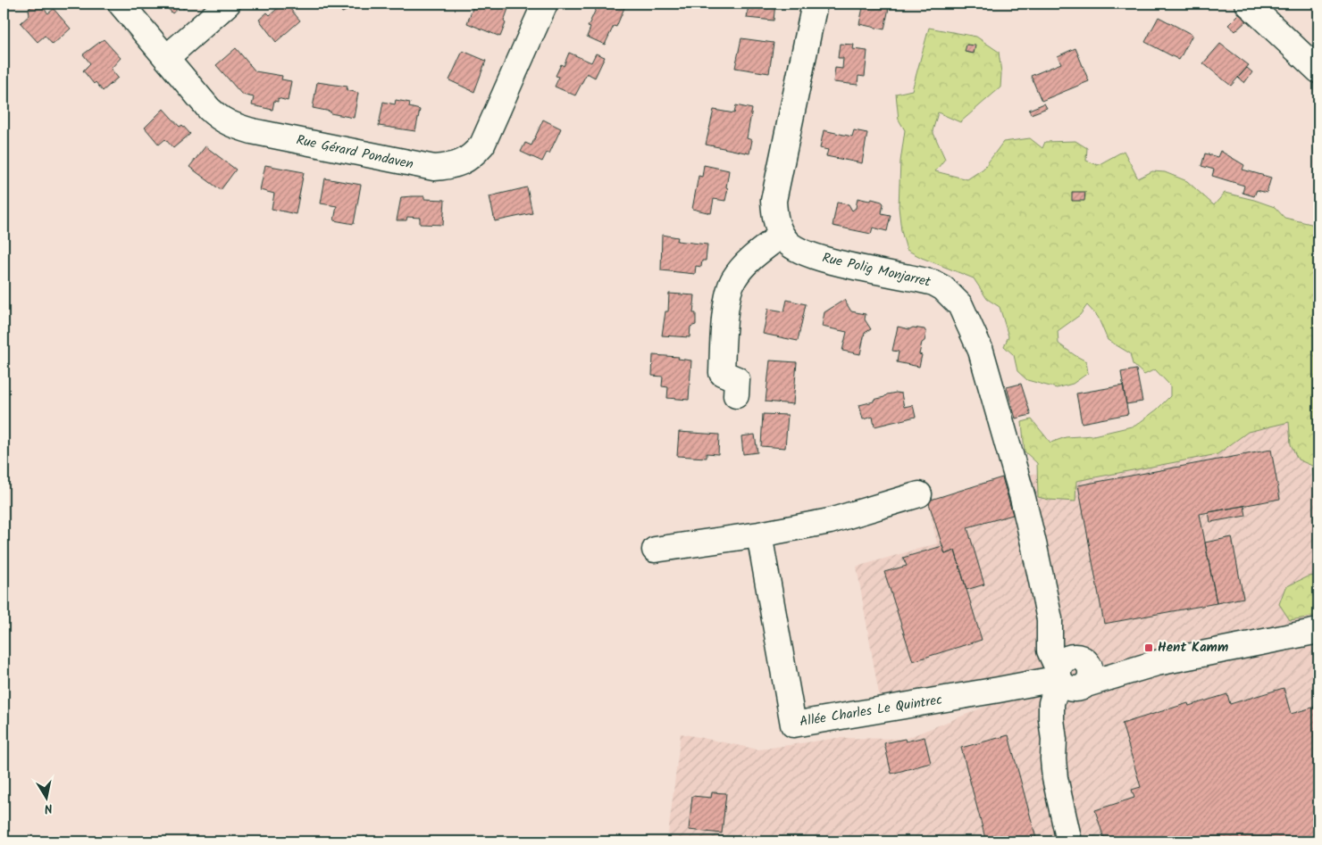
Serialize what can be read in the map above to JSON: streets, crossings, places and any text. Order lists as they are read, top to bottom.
{
  "streets": {
    "street": ["Rue Gérard Pondaven", "Rue Polig Monjarret", "Allée Charles Le Quintrec"]
  },
  "crossings": [
    ["Rue Polig Monjarret", "Allée Charles Le Quintrec"]
  ],
  "places": {
    "transit": ["Hent Kamm"]
  },
  "north": "bottom"
}
